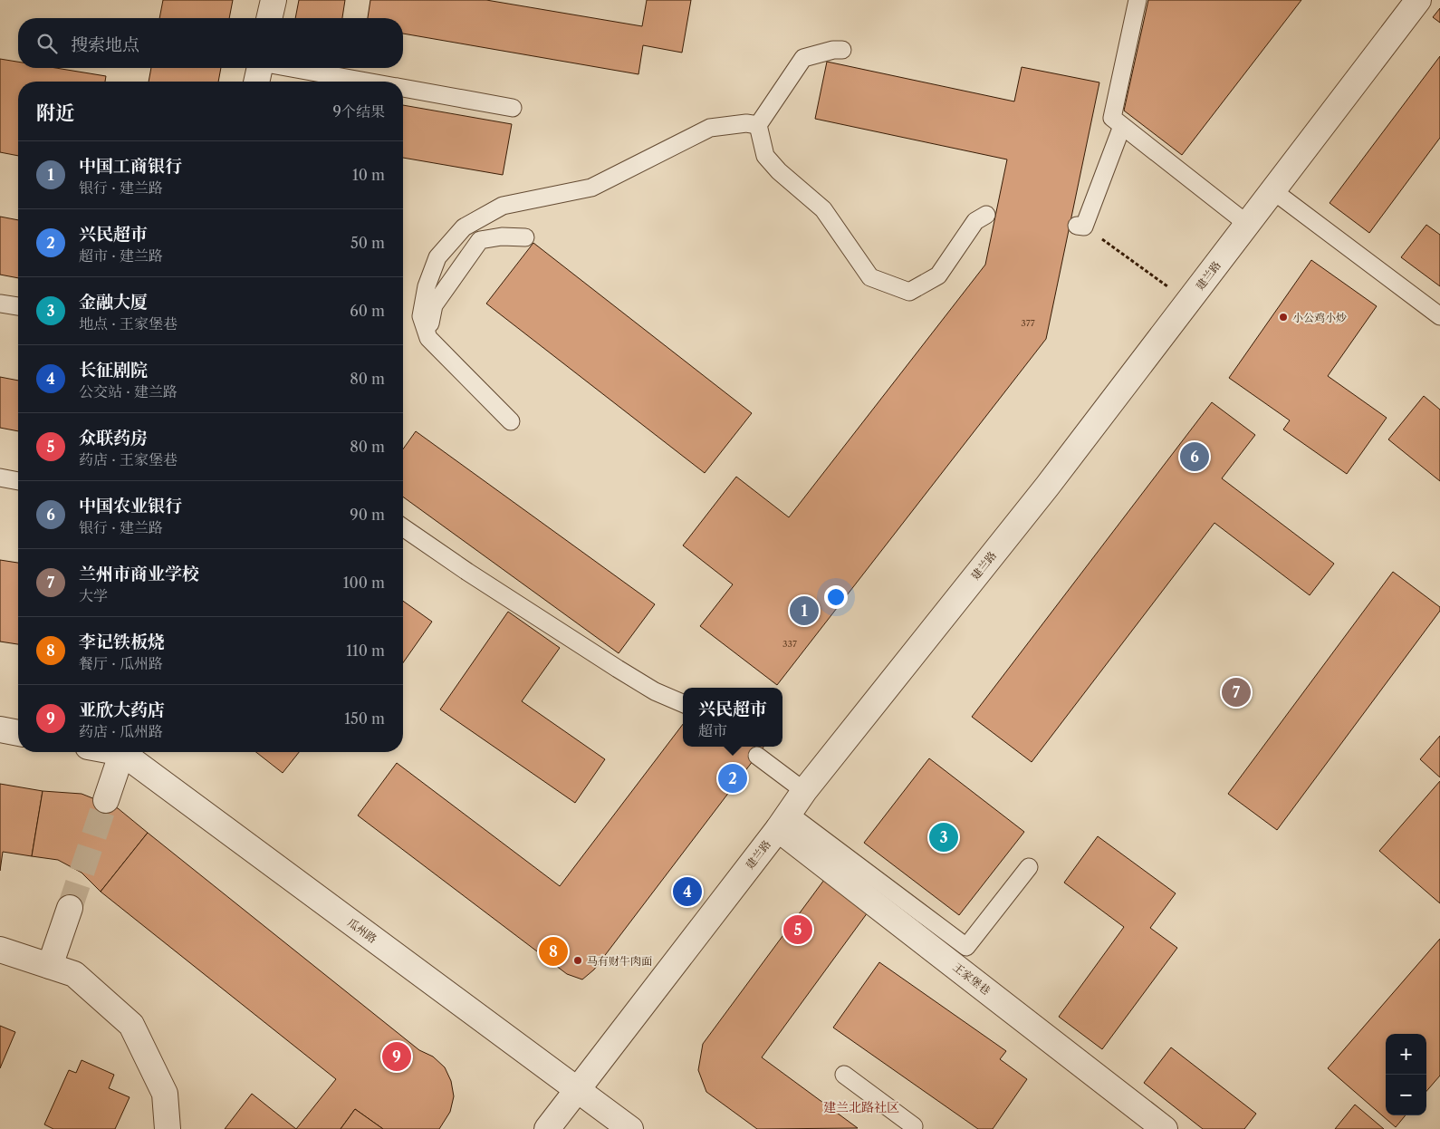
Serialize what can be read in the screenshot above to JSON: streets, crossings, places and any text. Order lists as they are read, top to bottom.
{
  "streets": {
    "street": ["建兰路", "瓜州路", "王家堡巷"]
  },
  "crossings": [
    ["建兰路", "瓜州路"],
    ["建兰路", "王家堡巷"]
  ],
  "districts": ["建兰北路社区"],
  "places": ["小公鸡小炒", "马有财牛肉面"],
  "house_numbers": ["377", "337"],
  "page": {
    "search": "搜索地点",
    "heading": ["附近", "9个结果"],
    "list": [
      {
        "mark": "1",
        "name": "中国工商银行",
        "note": "银行 · 建兰路",
        "value": "10 m"
      },
      {
        "mark": "2",
        "name": "兴民超市",
        "note": "超市 · 建兰路",
        "value": "50 m"
      },
      {
        "mark": "3",
        "name": "金融大厦",
        "note": "地点 · 王家堡巷",
        "value": "60 m"
      },
      {
        "mark": "4",
        "name": "长征剧院",
        "note": "公交站 · 建兰路",
        "value": "80 m"
      },
      {
        "mark": "5",
        "name": "众联药房",
        "note": "药店 · 王家堡巷",
        "value": "80 m"
      },
      {
        "mark": "6",
        "name": "中国农业银行",
        "note": "银行 · 建兰路",
        "value": "90 m"
      },
      {
        "mark": "7",
        "name": "兰州市商业学校",
        "note": "大学",
        "value": "100 m"
      },
      {
        "mark": "8",
        "name": "李记铁板烧",
        "note": "餐厅 · 瓜州路",
        "value": "110 m"
      },
      {
        "mark": "9",
        "name": "亚欣大药店",
        "note": "药店 · 瓜州路",
        "value": "150 m"
      }
    ],
    "pins": [
      "6",
      "1",
      "7",
      "2",
      "3",
      "4",
      "5",
      "8",
      "9"
    ],
    "popup": ["兴民超市", "超市"],
    "map_buttons": ["+", "−"]
  }
}
